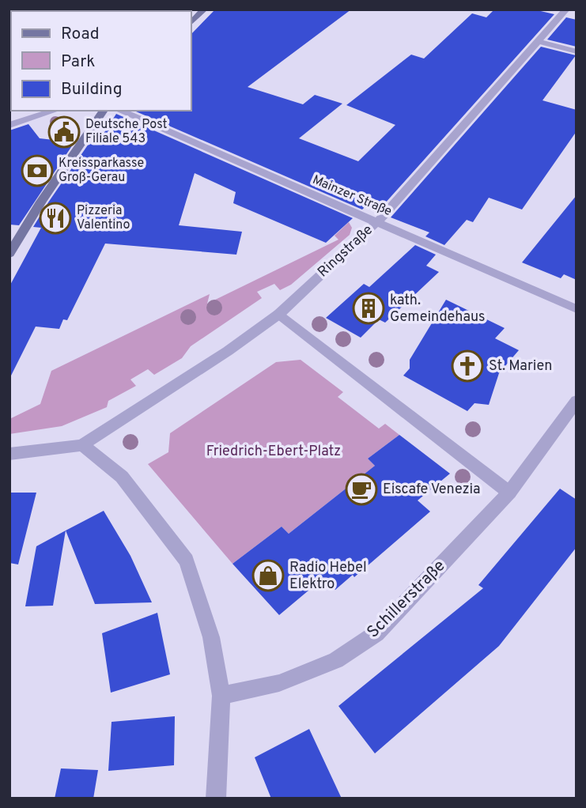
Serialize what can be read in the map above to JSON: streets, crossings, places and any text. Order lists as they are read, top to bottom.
{
  "streets": {
    "street": ["Mainzer Straße", "Ringstraße", "Schillerstraße"]
  },
  "crossings": [
    ["Mainzer Straße", "Ringstraße"]
  ],
  "parks": ["Friedrich-Ebert-Platz"],
  "places": {
    "public building": ["Deutsche Post Filiale 543"],
    "bank": ["Kreissparkasse Groß-Gerau"],
    "restaurant": ["Pizzeria Valentino"],
    "building": ["kath. Gemeindehaus"],
    "church": ["St. Marien"],
    "cafe": ["Eiscafe Venezia"],
    "shop": ["Radio Hebel Elektro"]
  },
  "legend": ["Road", "Park", "Building"]
}
